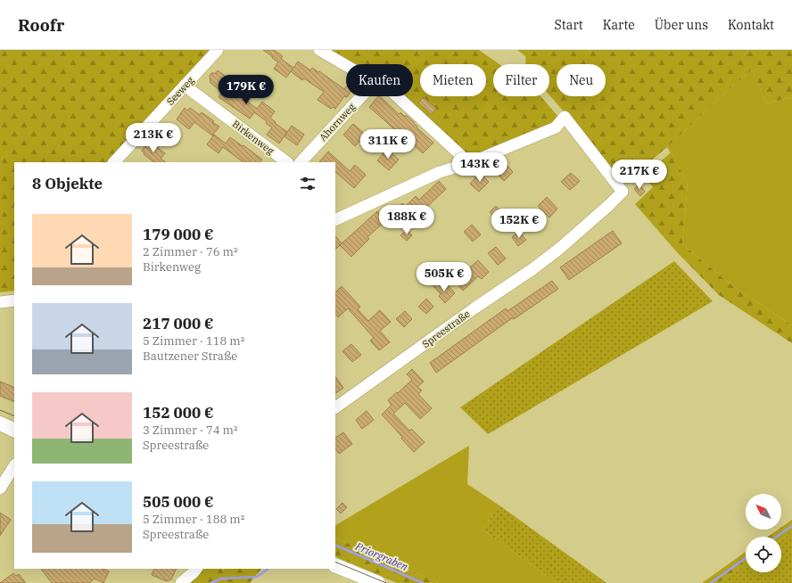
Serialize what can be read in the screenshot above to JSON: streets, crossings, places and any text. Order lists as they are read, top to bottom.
{
  "streets": {
    "street": [
      "Seeweg",
      "Ahornweg",
      "Birkenweg",
      "Spreestraße"
    ]
  },
  "crossings": [
    ["Seeweg", "Birkenweg"]
  ],
  "water": ["Priorgraben"],
  "north": "top left",
  "page": {
    "header": "Roofr",
    "nav": [
      "Start",
      "Karte",
      "Über uns",
      "Kontakt"
    ],
    "chip": [
      "Kaufen",
      "Mieten",
      "Filter",
      "Neu"
    ],
    "price": [
      "179K €",
      "213K €",
      "311K €",
      "143K €",
      "217K €",
      "188K €",
      "152K €",
      "505K €"
    ],
    "heading": "8 Objekte",
    "list": [
      {
        "name": "179 000 €",
        "note": "2 Zimmer · 76 m² · Birkenweg"
      },
      {
        "name": "217 000 €",
        "note": "5 Zimmer · 118 m² · Bautzener Straße"
      },
      {
        "name": "152 000 €",
        "note": "3 Zimmer · 74 m² · Spreestraße"
      },
      {
        "name": "505 000 €",
        "note": "5 Zimmer · 188 m² · Spreestraße"
      }
    ]
  }
}
